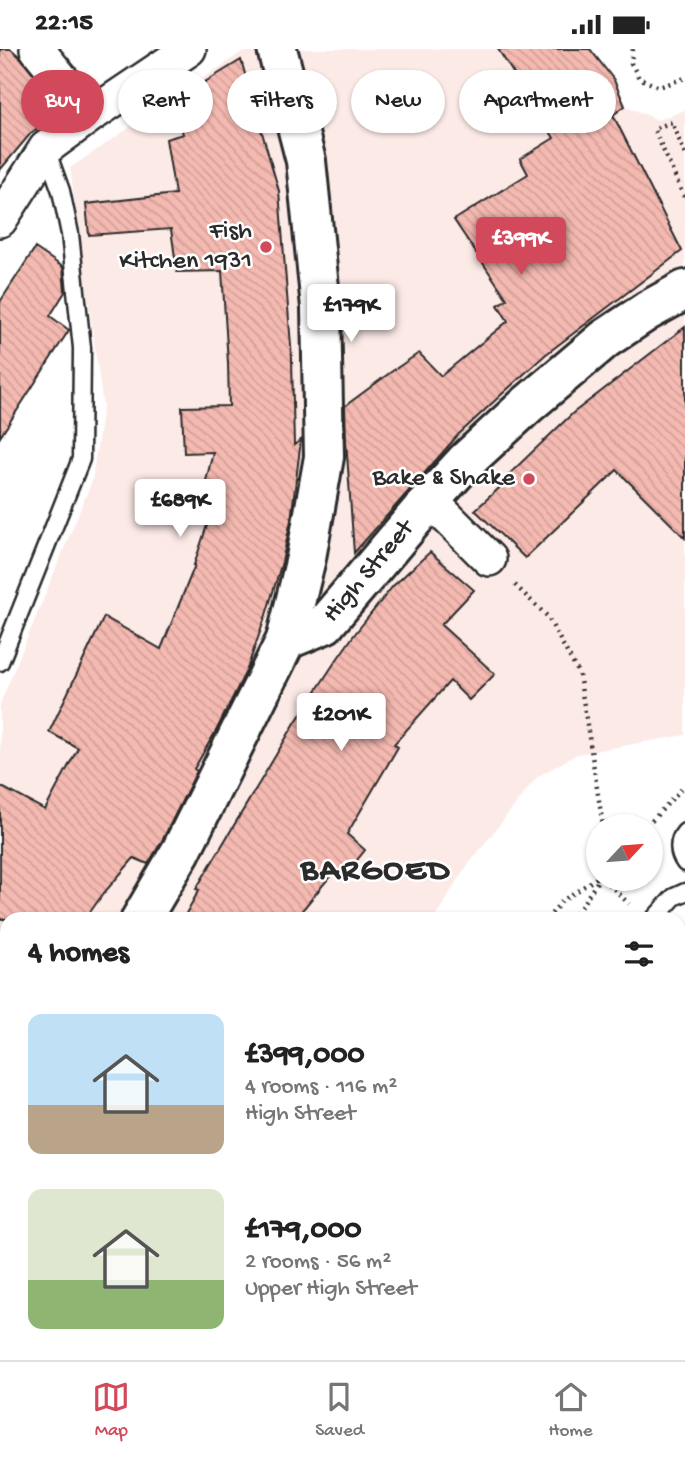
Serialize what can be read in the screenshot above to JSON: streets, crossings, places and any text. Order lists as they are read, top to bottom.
{
  "streets": {
    "street": ["High Street"]
  },
  "districts": ["BARGOED"],
  "places": ["Fish Kitchen 1931", "Bake & Shake"],
  "north": "top right",
  "page": {
    "status": "22:15",
    "chip": [
      "Buy",
      "Rent",
      "Filters",
      "New",
      "Apartment"
    ],
    "price": [
      "£399K",
      "£179K",
      "£689K",
      "£201K"
    ],
    "heading": "4 homes",
    "list": [
      {
        "name": "£399,000",
        "note": "4 rooms · 116 m² · High Street"
      },
      {
        "name": "£179,000",
        "note": "2 rooms · 56 m² · Upper High Street"
      }
    ],
    "tabs": ["Map", "Saved", "Home"]
  }
}
